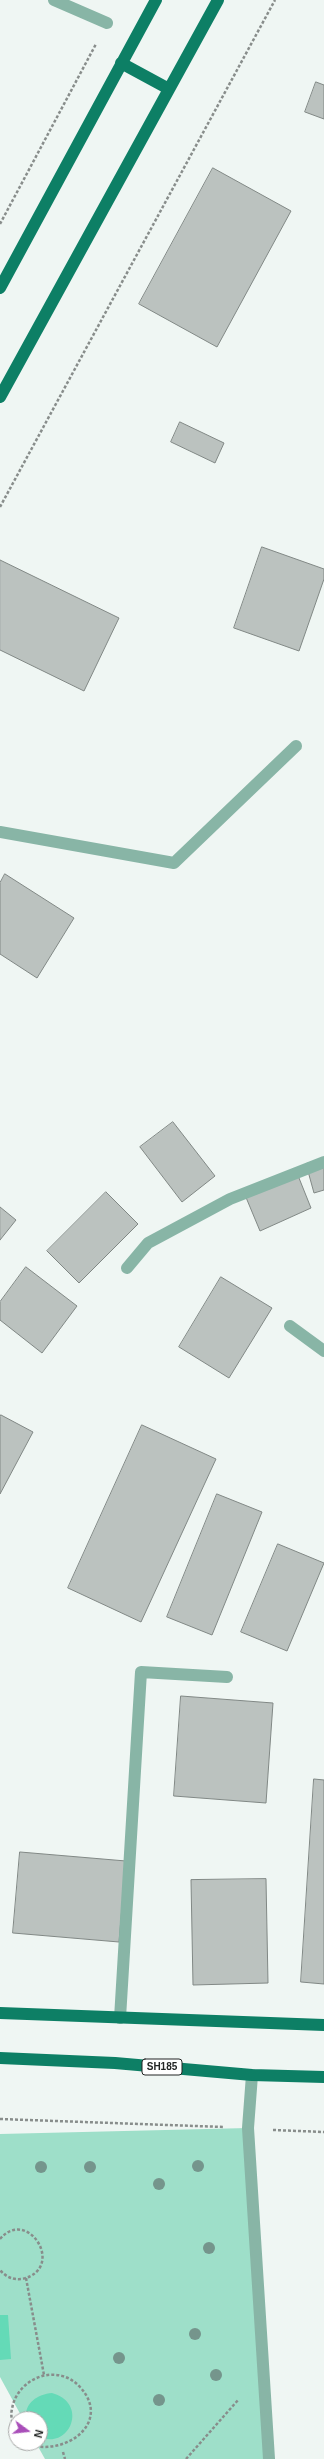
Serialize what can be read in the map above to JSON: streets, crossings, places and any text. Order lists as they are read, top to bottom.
{
  "streets": {
    "main road": ["SH185"]
  },
  "north": "right"
}
